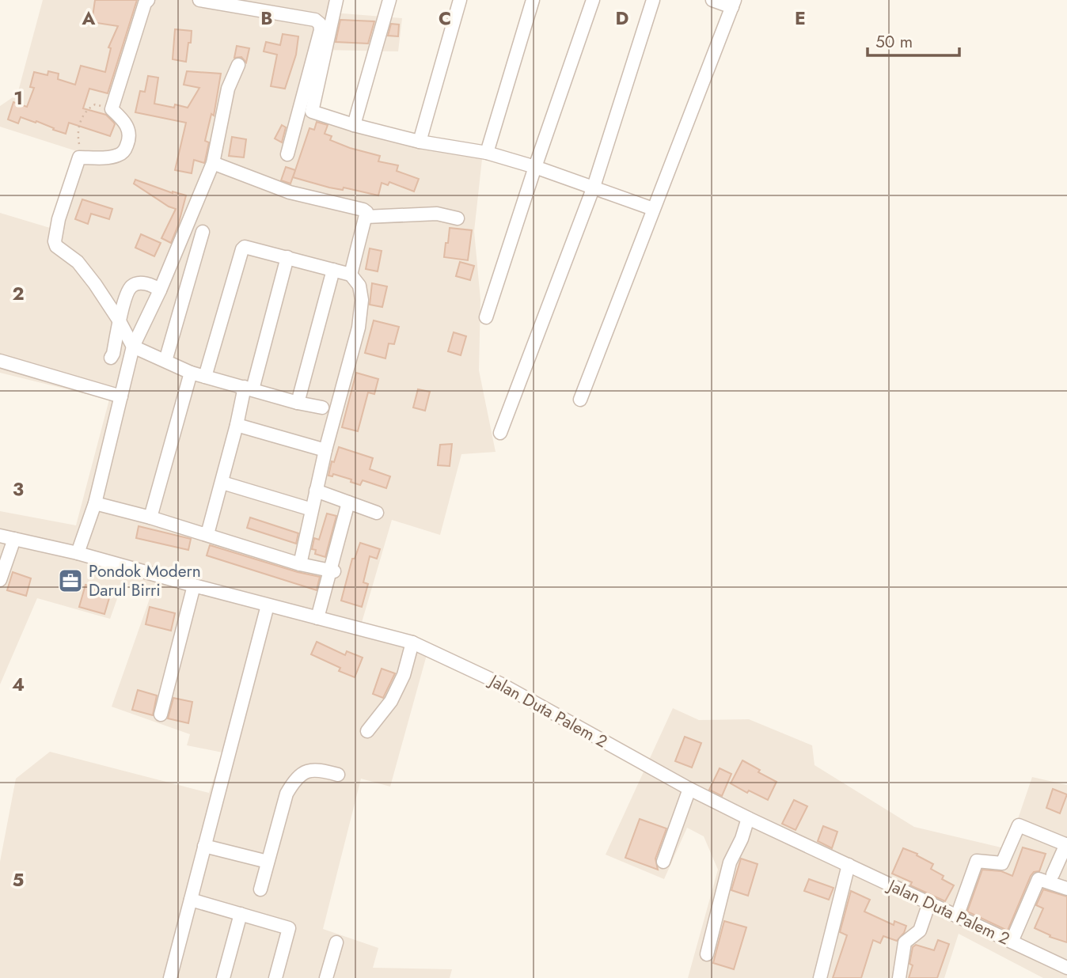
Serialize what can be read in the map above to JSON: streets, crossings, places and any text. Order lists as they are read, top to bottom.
{
  "streets": {
    "street": ["Jalan Duta Palem 2"]
  },
  "places": {
    "office": ["Pondok Modern Darul Birri"]
  },
  "scale_bar": "50 m",
  "grid": {
    "columns": [
      "A",
      "B",
      "C",
      "D",
      "E"
    ],
    "rows": [
      "1",
      "2",
      "3",
      "4",
      "5"
    ]
  }
}
